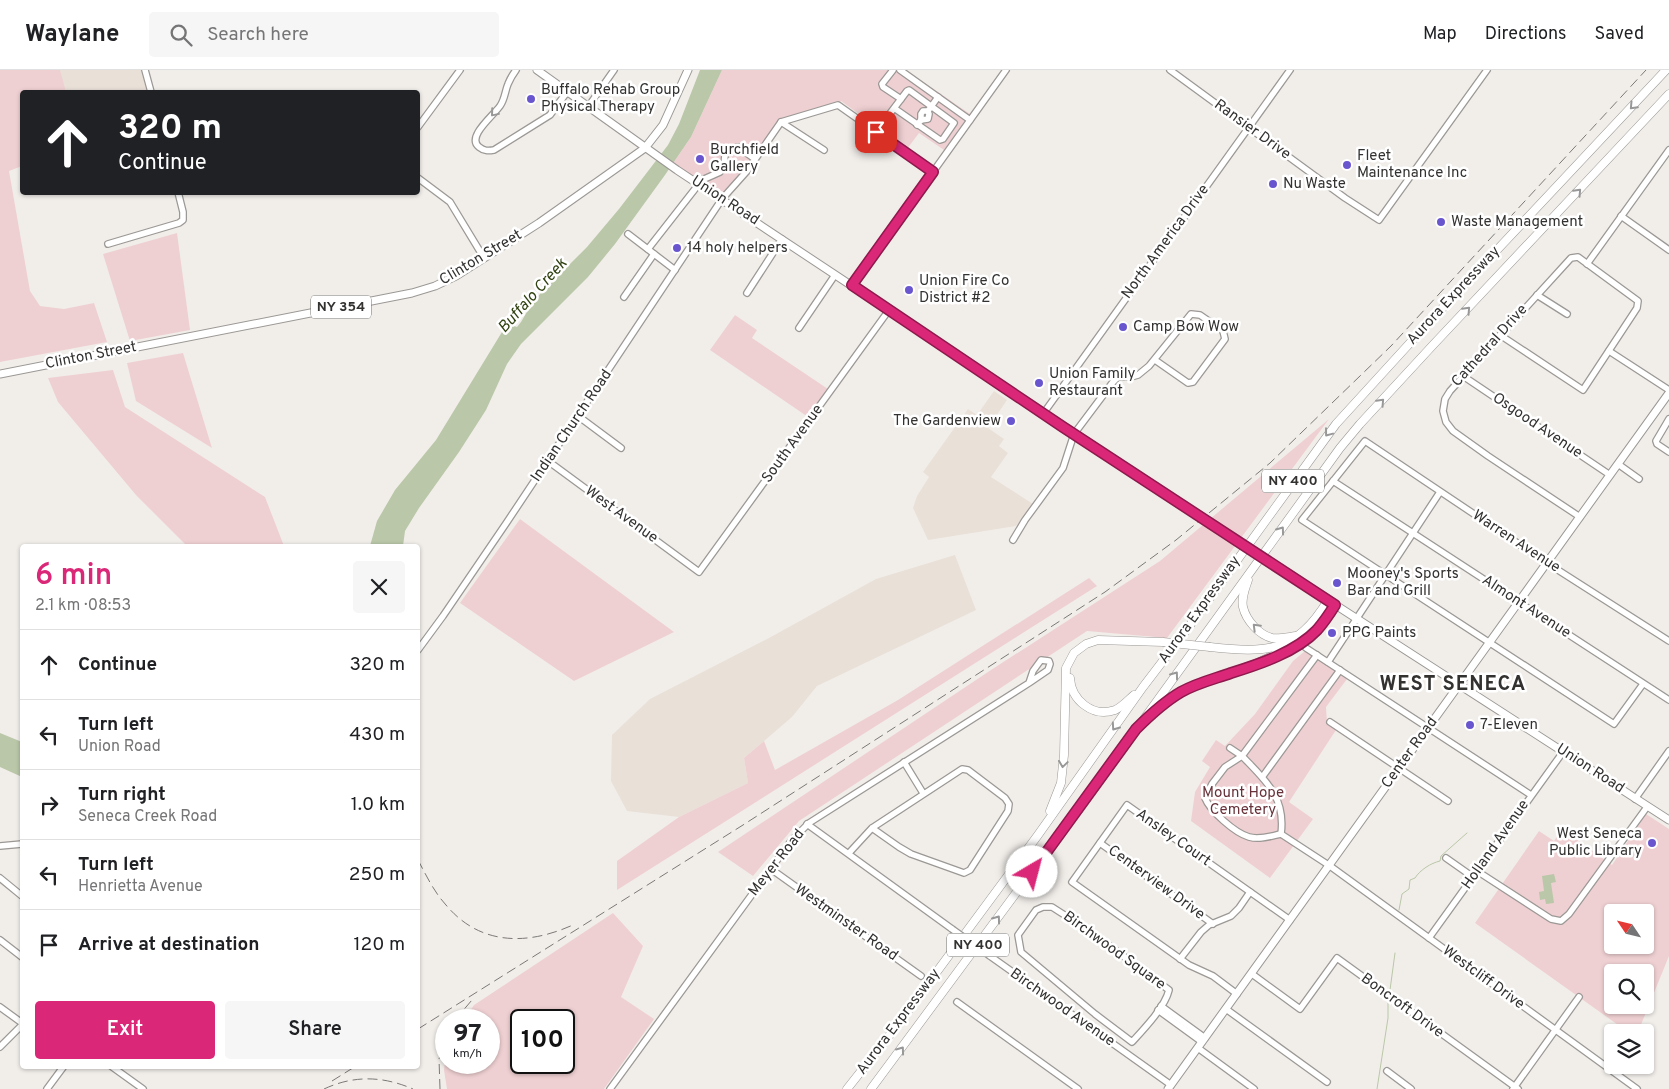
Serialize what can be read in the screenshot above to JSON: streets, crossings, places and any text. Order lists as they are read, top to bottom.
{
  "streets": {
    "highway": ["Aurora Expressway", "NY 400"],
    "main road": [
      "Union Road",
      "Clinton Street",
      "NY 354",
      "Center Road"
    ],
    "street": [
      "Ransier Drive",
      "North America Drive",
      "Cathedral Drive",
      "Indian Church Road",
      "Osgood Avenue",
      "South Avenue",
      "West Avenue",
      "Warren Avenue",
      "Almont Avenue",
      "Ansley Court",
      "Holland Avenue",
      "Meyer Road",
      "Centerview Drive",
      "Westminster Road",
      "Birchwood Square",
      "Westcliff Drive",
      "Boncroft Drive",
      "Birchwood Avenue"
    ]
  },
  "crossings": [
    ["Ransier Drive", "North America Drive"],
    ["Union Road", "North America Drive"],
    ["Union Road", "Clinton Street"],
    ["Union Road", "Indian Church Road"],
    ["Union Road", "South Avenue"],
    ["Union Road", "Center Road"],
    ["Union Road", "Holland Avenue"],
    ["Cathedral Drive", "Osgood Avenue"],
    ["Cathedral Drive", "Center Road"],
    ["Indian Church Road", "West Avenue"],
    ["Osgood Avenue", "Center Road"],
    ["South Avenue", "West Avenue"],
    ["Warren Avenue", "Almont Avenue"],
    ["Warren Avenue", "Center Road"],
    ["Almont Avenue", "Center Road"],
    ["Center Road", "Ansley Court"],
    ["Center Road", "Birchwood Square"],
    ["Center Road", "Westcliff Drive"],
    ["Center Road", "Boncroft Drive"],
    ["Center Road", "Birchwood Avenue"],
    ["Ansley Court", "Centerview Drive"],
    ["Holland Avenue", "Westcliff Drive"],
    ["Meyer Road", "Westminster Road"],
    ["Meyer Road", "Birchwood Avenue"]
  ],
  "districts": ["WEST SENECA"],
  "water": ["Buffalo Creek"],
  "parks": ["Mount Hope Cemetery"],
  "places": [
    "Buffalo Rehab Group Physical Therapy",
    "Burchfield Gallery",
    "Fleet Maintenance Inc",
    "Nu Waste",
    "Waste Management",
    "14 holy helpers",
    "Union Fire Co District #2",
    "Camp Bow Wow",
    "Union Family Restaurant",
    "The Gardenview",
    "Mooney's Sports Bar and Grill",
    "PPG Paints",
    "7-Eleven",
    "West Seneca Public Library"
  ],
  "north": "top left",
  "page": {
    "header": "Waylane",
    "search": "Search here",
    "nav": ["Map", "Directions", "Saved"],
    "turn": ["320 m", "Continue"],
    "heading": ["6 min", "2.1 km · 08:53"],
    "list": [
      {
        "name": "Continue",
        "value": "320 m"
      },
      {
        "name": "Turn left",
        "note": "Union Road",
        "value": "430 m"
      },
      {
        "name": "Turn right",
        "note": "Seneca Creek Road",
        "value": "1.0 km"
      },
      {
        "name": "Turn left",
        "note": "Henrietta Avenue",
        "value": "250 m"
      },
      {
        "name": "Arrive at destination",
        "value": "120 m"
      }
    ],
    "buttons": ["Exit", "Share"],
    "speed": "97 km/h",
    "limit": "100"
  }
}
